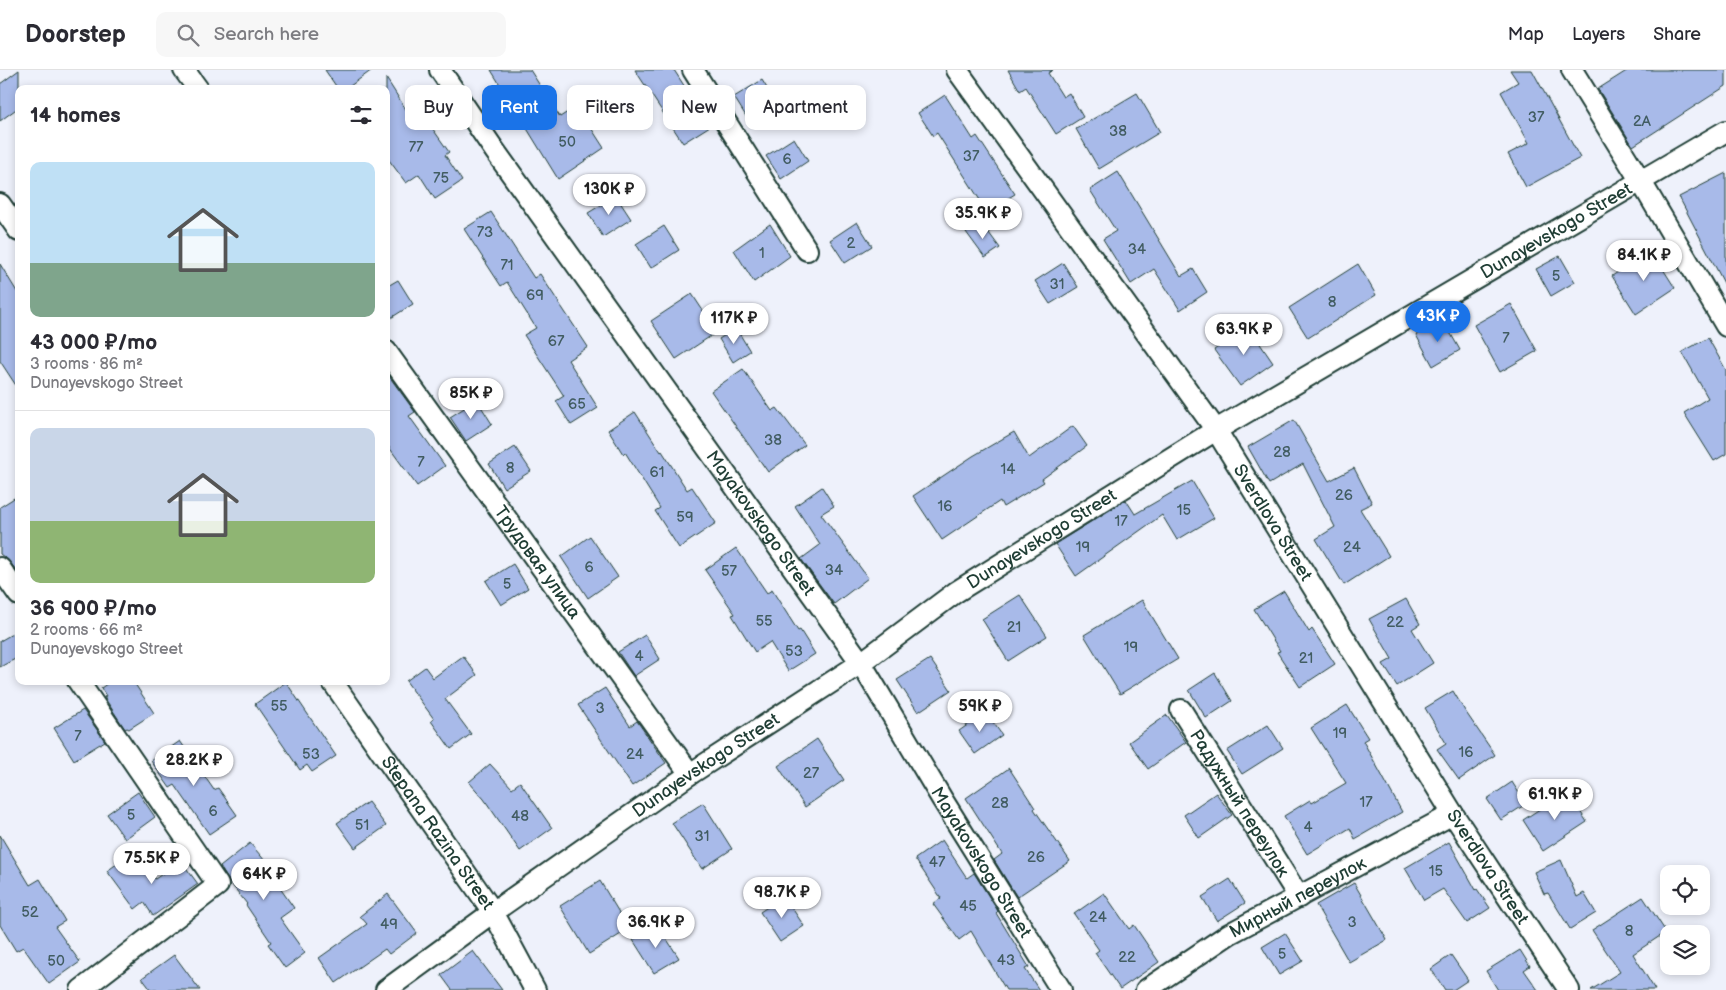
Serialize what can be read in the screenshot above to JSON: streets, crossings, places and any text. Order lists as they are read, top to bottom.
{
  "streets": {
    "street": [
      "Dunayevskogo Street",
      "Mayakovskogo Street",
      "Sverdlova Street",
      "Трудовая улица",
      "Радужный переулок",
      "Stepana Razina Street",
      "Мирный переулок"
    ]
  },
  "crossings": [
    ["Dunayevskogo Street", "Mayakovskogo Street"],
    ["Dunayevskogo Street", "Sverdlova Street"],
    ["Dunayevskogo Street", "Трудовая улица"],
    ["Dunayevskogo Street", "Stepana Razina Street"],
    ["Sverdlova Street", "Мирный переулок"],
    ["Радужный переулок", "Мирный переулок"]
  ],
  "house_numbers": [
    "37",
    "2А",
    "38",
    "50",
    "77",
    "37",
    "6",
    "75",
    "73",
    "2",
    "34",
    "1",
    "71",
    "5",
    "31",
    "69",
    "8",
    "7",
    "67",
    "65",
    "38",
    "28",
    "7",
    "8",
    "14",
    "61",
    "26",
    "16",
    "15",
    "59",
    "17",
    "19",
    "24",
    "6",
    "34",
    "57",
    "5",
    "55",
    "22",
    "21",
    "19",
    "53",
    "4",
    "21",
    "55",
    "3",
    "19",
    "7",
    "16",
    "53",
    "24",
    "27",
    "17",
    "28",
    "6",
    "5",
    "48",
    "51",
    "4",
    "31",
    "26",
    "47",
    "15",
    "45",
    "52",
    "24",
    "3",
    "49",
    "8",
    "5",
    "22",
    "43",
    "50"
  ],
  "page": {
    "header": "Doorstep",
    "search": "Search here",
    "nav": ["Map", "Layers", "Share"],
    "chip": [
      "Buy",
      "Rent",
      "Filters",
      "New",
      "Apartment"
    ],
    "heading": "14 homes",
    "list": [
      {
        "name": "43 000 ₽/mo",
        "note": "3 rooms · 86 m² · Dunayevskogo Street"
      },
      {
        "name": "36 900 ₽/mo",
        "note": "2 rooms · 66 m² · Dunayevskogo Street"
      }
    ],
    "price": [
      "130K ₽",
      "35.9K ₽",
      "84.1K ₽",
      "43K ₽",
      "117K ₽",
      "63.9K ₽",
      "85K ₽",
      "59K ₽",
      "28.2K ₽",
      "61.9K ₽",
      "75.5K ₽",
      "64K ₽",
      "98.7K ₽",
      "36.9K ₽"
    ]
  }
}
